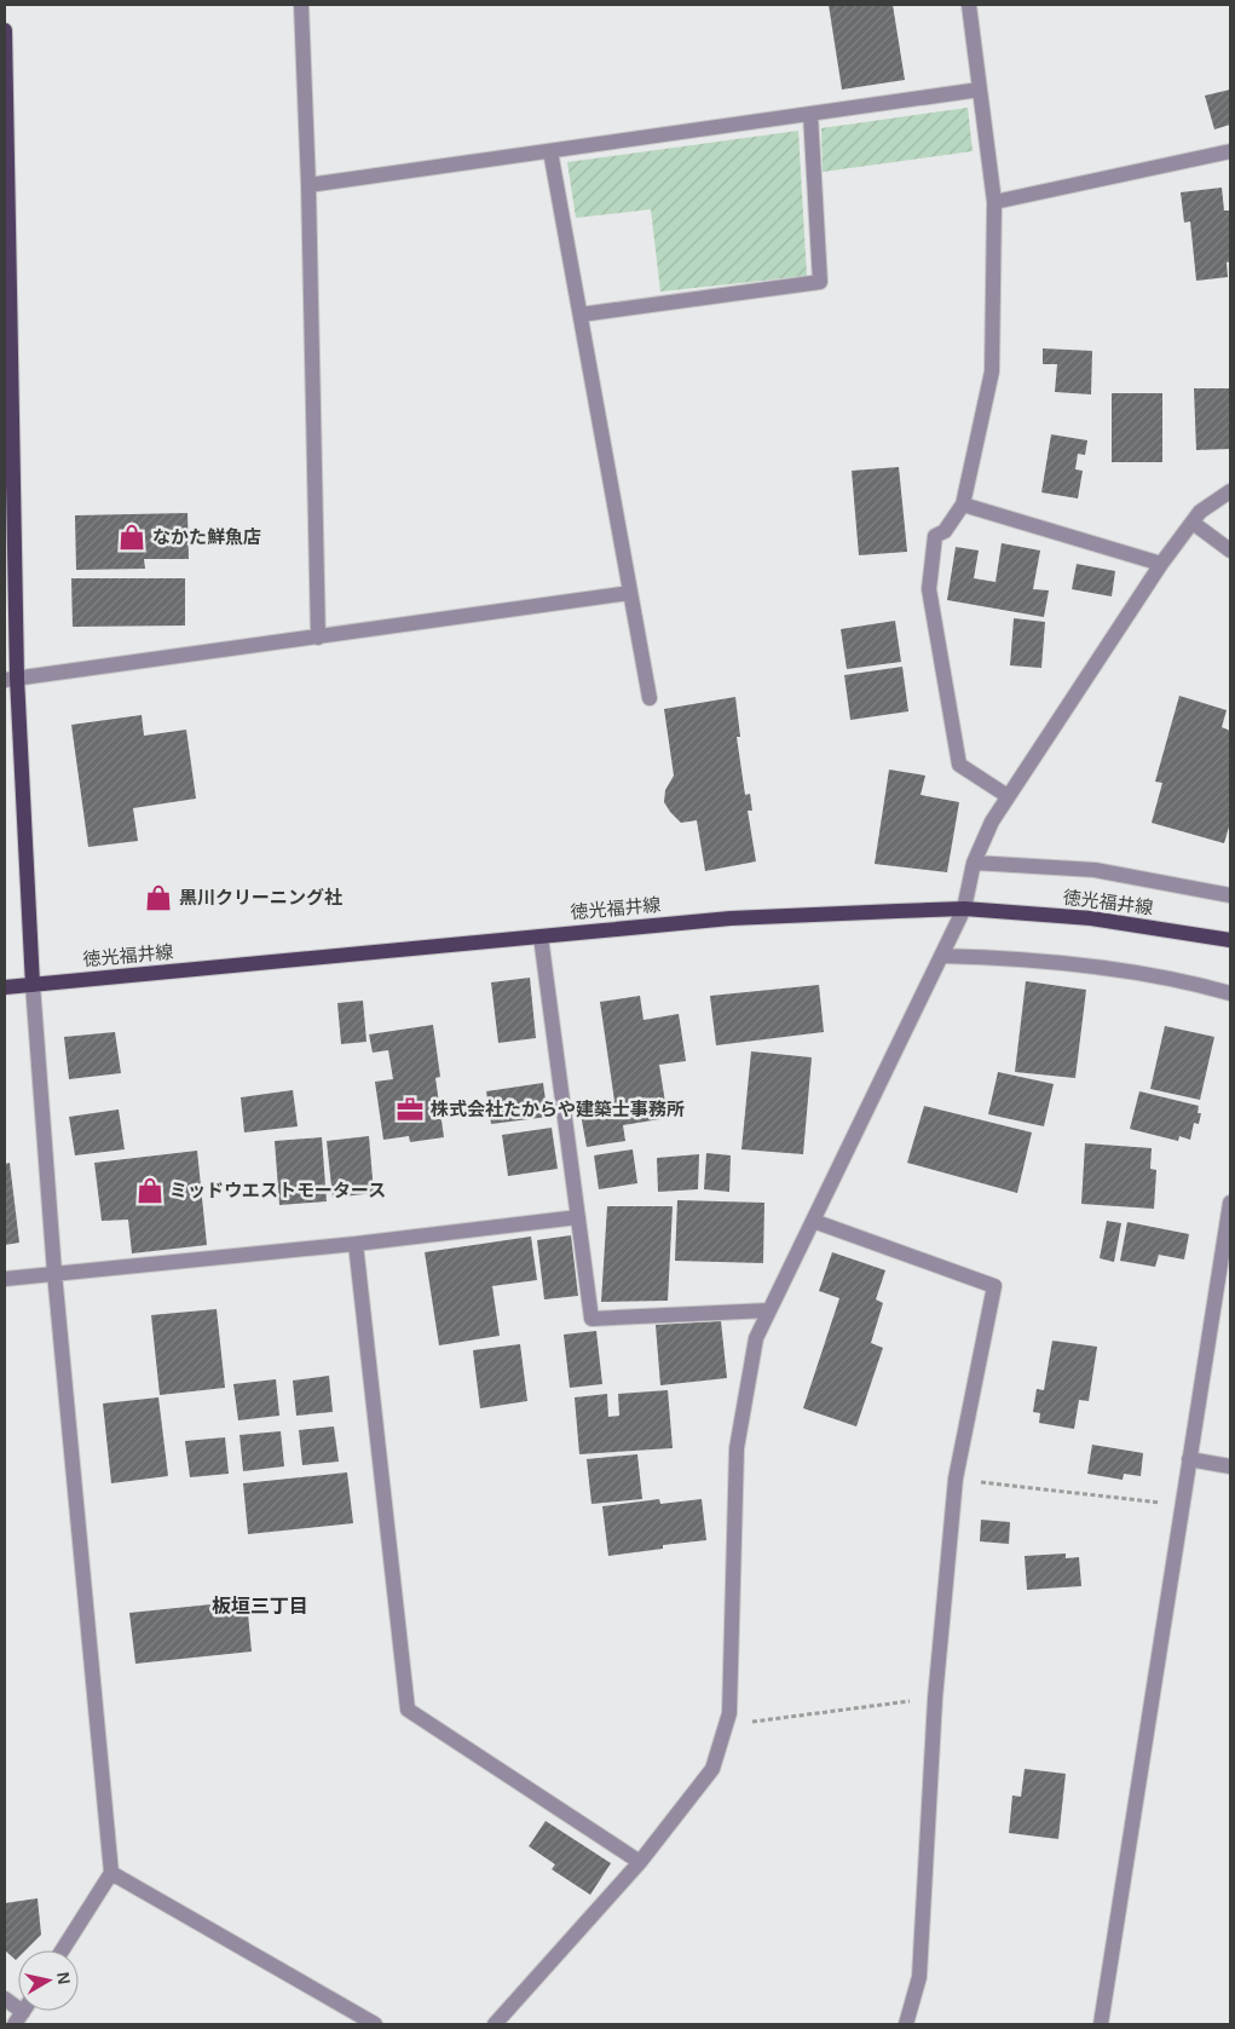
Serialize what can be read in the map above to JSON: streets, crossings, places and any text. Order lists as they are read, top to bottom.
{
  "streets": {
    "main road": ["徳光福井線"]
  },
  "districts": ["板垣三丁目"],
  "places": {
    "shop": ["なかた鮮魚店", "黒川クリーニング社", "ミッドウエストモータース"],
    "office": ["株式会社たからや建築士事務所"]
  },
  "north": "right"
}
